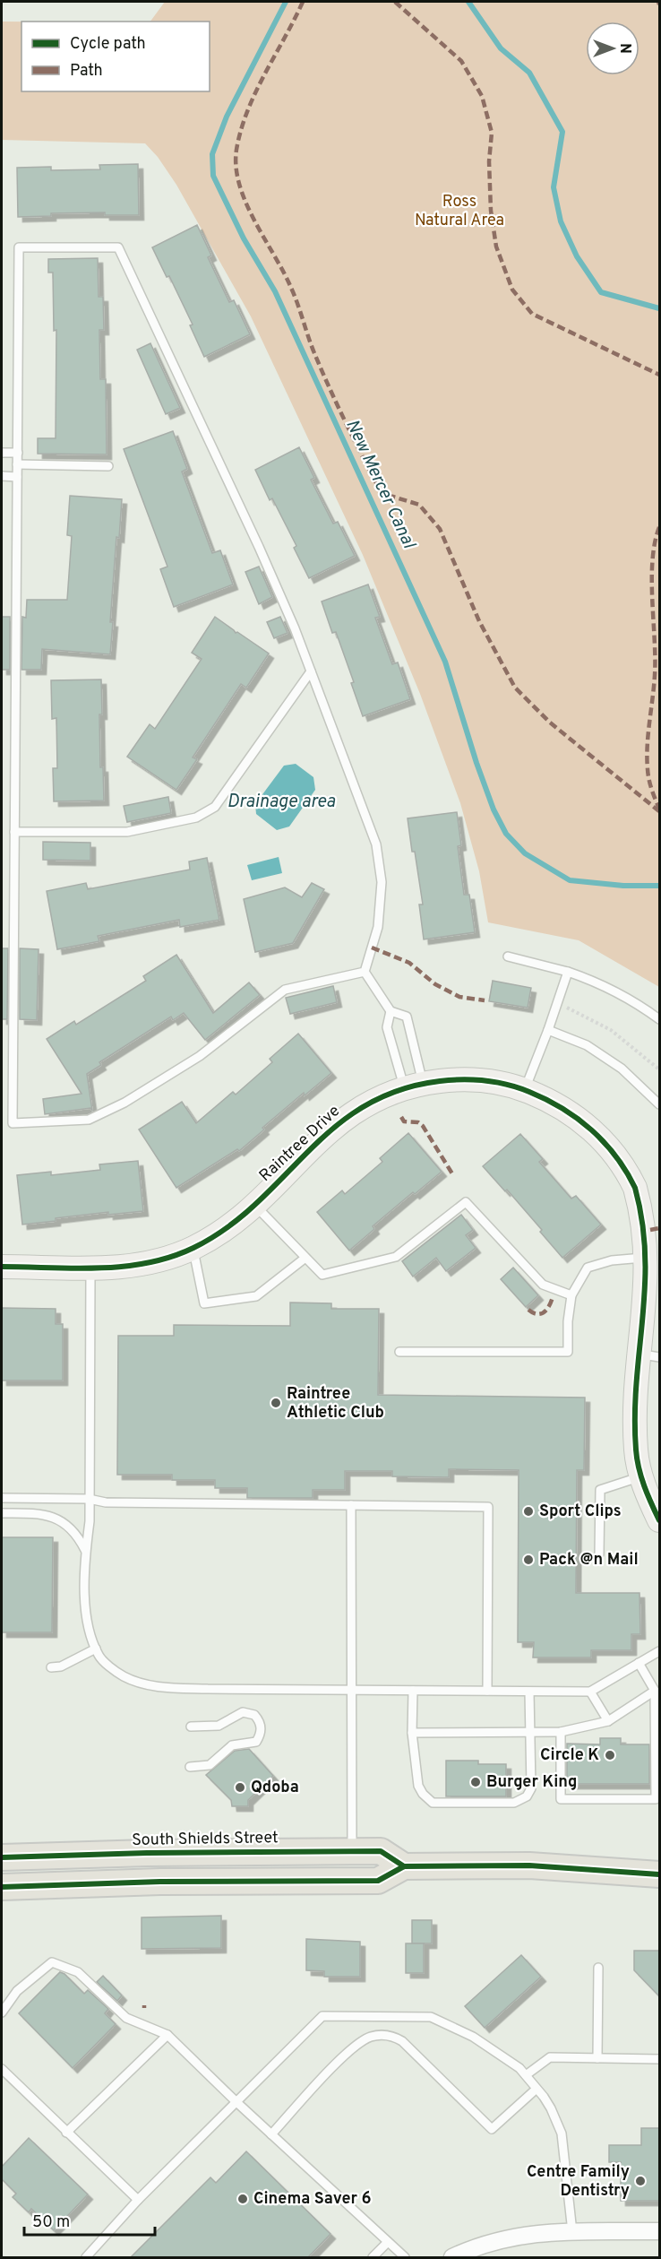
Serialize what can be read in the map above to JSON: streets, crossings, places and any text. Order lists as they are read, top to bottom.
{
  "streets": {
    "main road": ["South Shields Street"],
    "street": ["Raintree Drive"]
  },
  "water": ["New Mercer Canal", "Drainage area"],
  "parks": ["Ross Natural Area"],
  "places": [
    "Raintree Athletic Club",
    "Sport Clips",
    "Pack @n Mail",
    "Circle K",
    "Burger King",
    "Qdoba",
    "Centre Family Dentistry",
    "Cinema Saver 6"
  ],
  "legend": ["Cycle path", "Path"],
  "scale_bar": "50 m",
  "north": "right"
}
